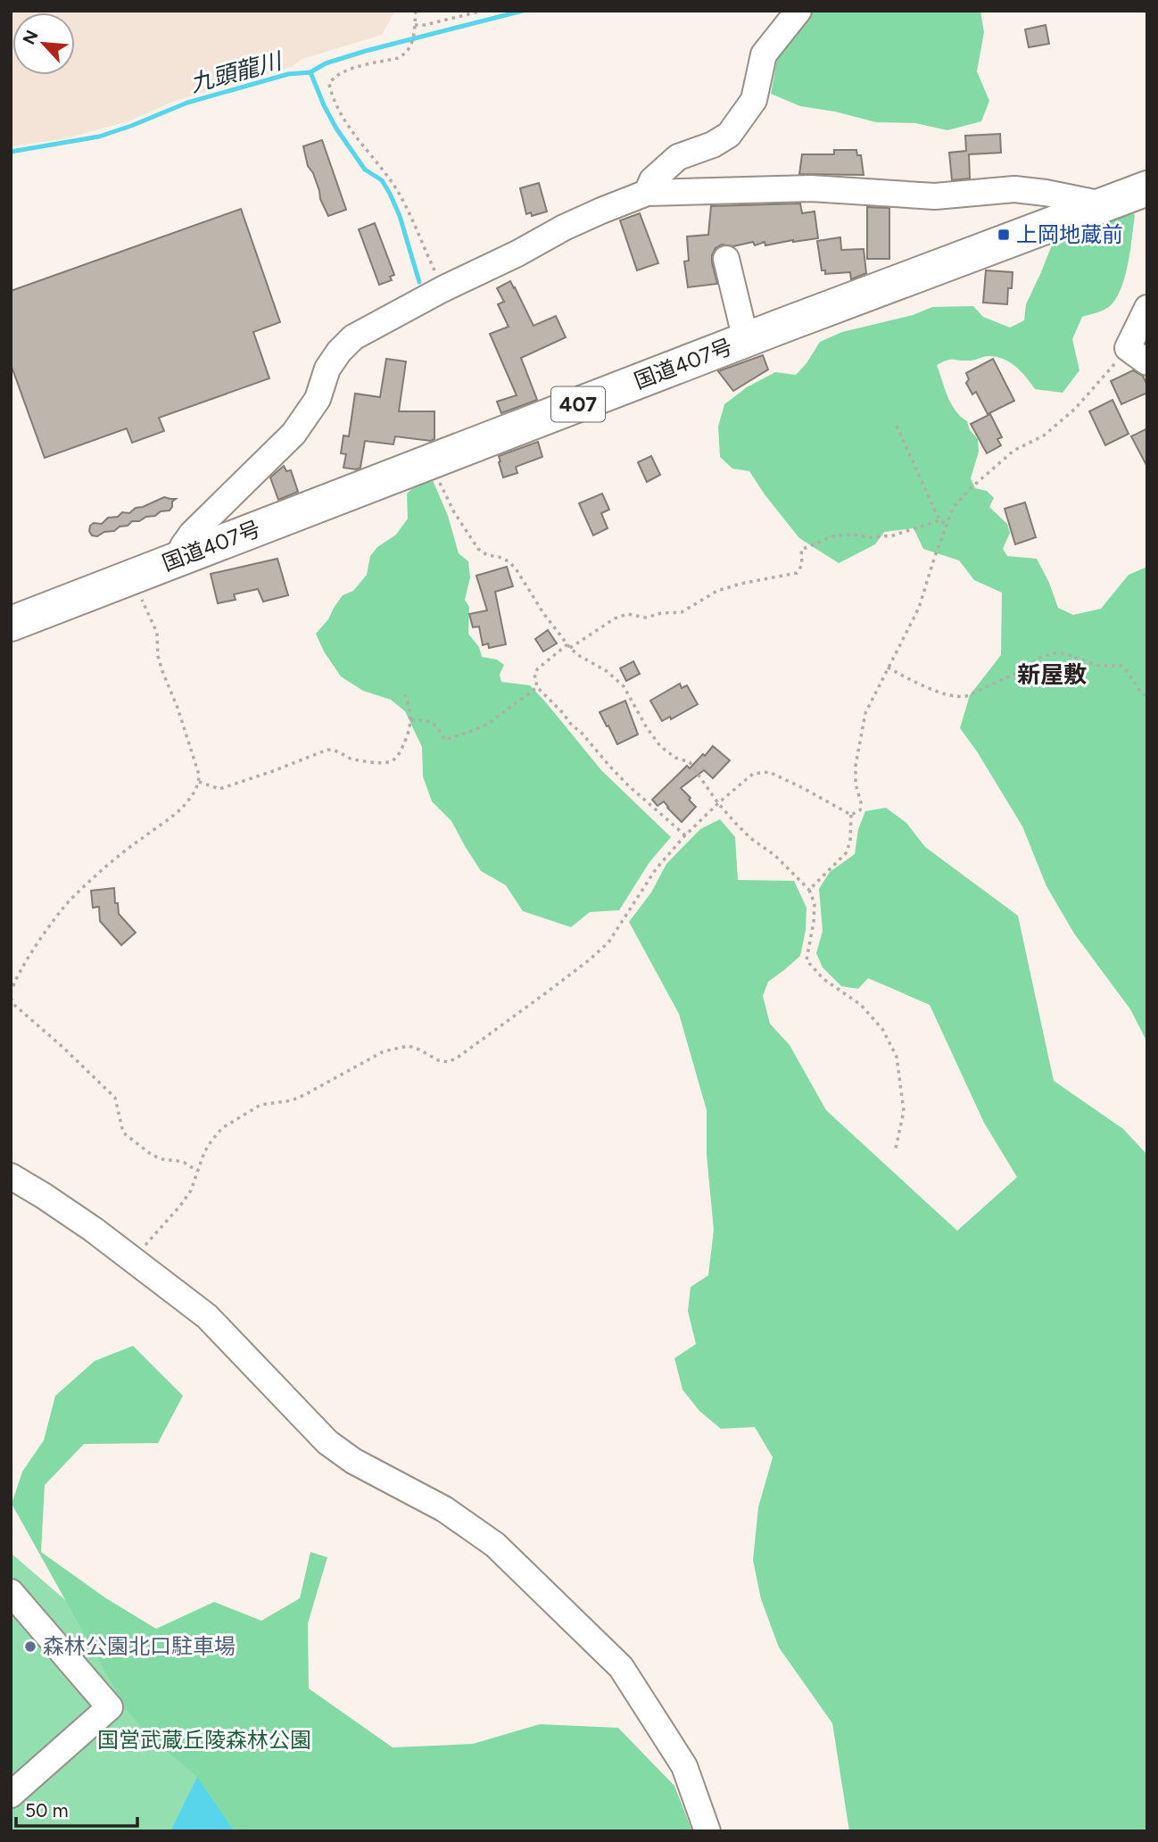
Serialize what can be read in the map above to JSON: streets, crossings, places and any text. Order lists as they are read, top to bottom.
{
  "streets": {
    "highway": ["国道407号", "407"]
  },
  "districts": ["新屋敷"],
  "water": ["九頭龍川"],
  "parks": ["国営武蔵丘陵森林公園"],
  "places": {
    "transit": ["上岡地蔵前"],
    "other": ["森林公園北口駐車場"]
  },
  "scale_bar": "50 m",
  "north": "top left"
}
